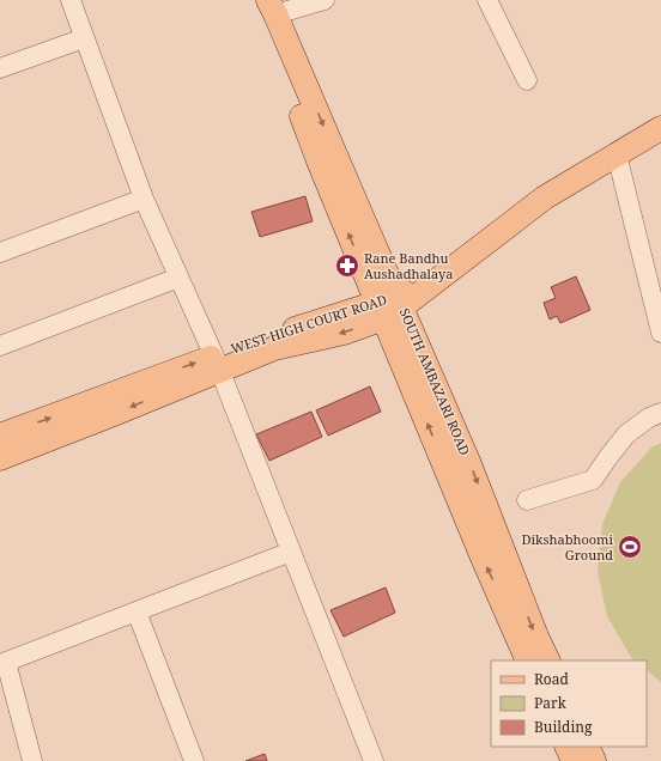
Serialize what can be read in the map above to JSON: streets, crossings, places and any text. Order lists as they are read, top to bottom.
{
  "streets": {
    "main road": ["WEST HIGH COURT ROAD", "SOUTH AMBAZARI ROAD"]
  },
  "crossings": [
    ["WEST HIGH COURT ROAD", "SOUTH AMBAZARI ROAD"]
  ],
  "places": {
    "pharmacy": ["Rane Bandhu Aushadhalaya"],
    "sports": ["Dikshabhoomi Ground"]
  },
  "legend": ["Road", "Park", "Building"]
}
